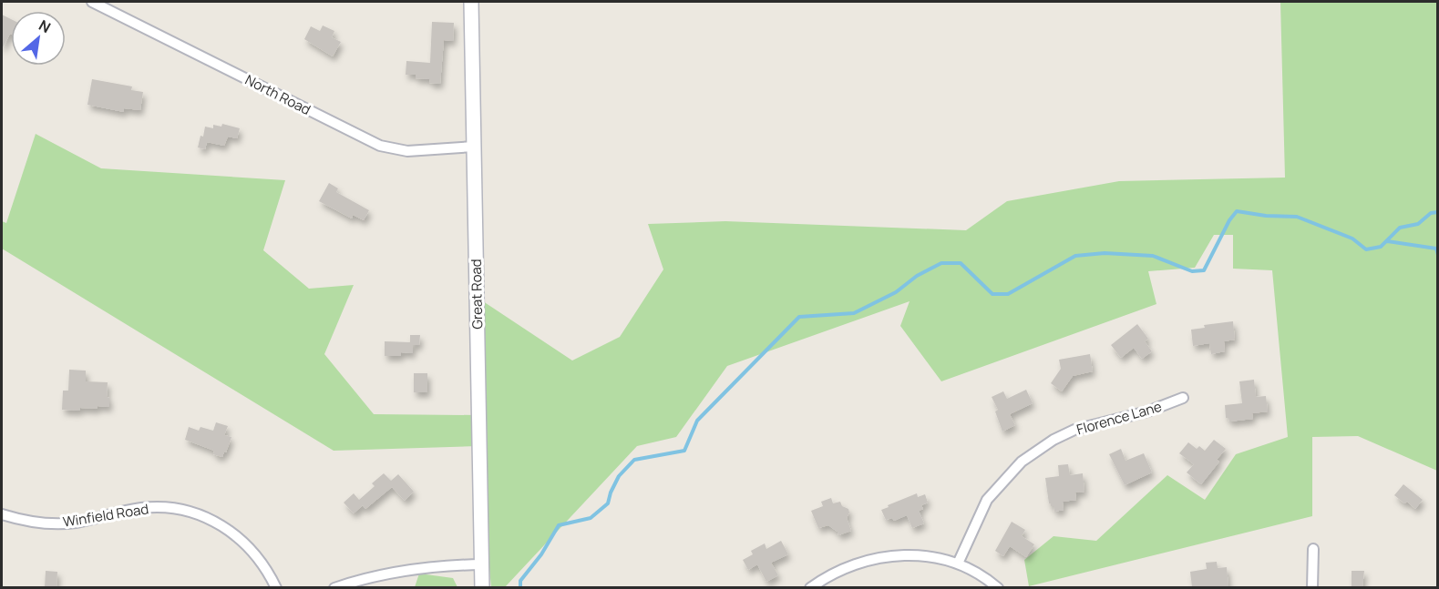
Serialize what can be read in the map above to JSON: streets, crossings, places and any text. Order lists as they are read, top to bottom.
{
  "streets": {
    "street": [
      "North Road",
      "Great Road",
      "Florence Lane",
      "Winfield Road"
    ]
  },
  "crossings": [
    ["North Road", "Great Road"]
  ],
  "north": "top right"
}
